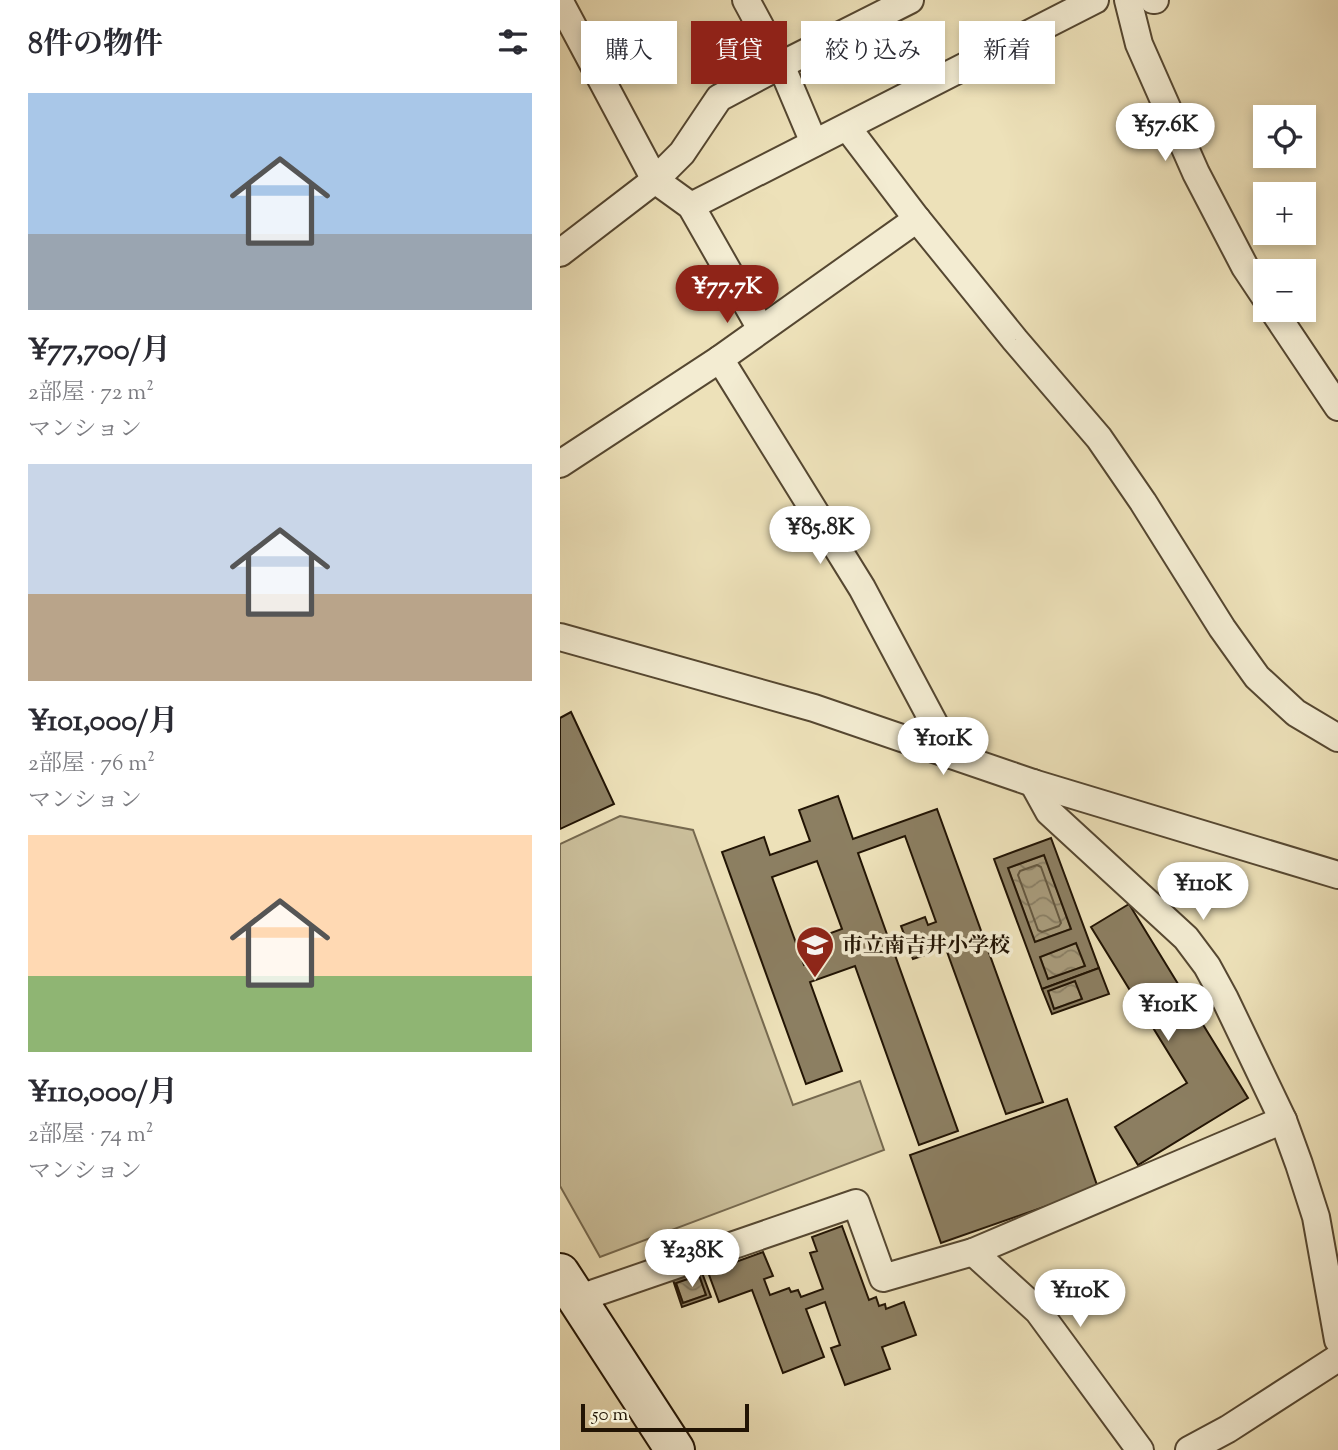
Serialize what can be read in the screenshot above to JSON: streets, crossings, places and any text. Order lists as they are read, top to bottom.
{
  "places": {
    "school or university": ["市立南吉井小学校"]
  },
  "scale_bar": "50 m",
  "page": {
    "heading": "8件の物件",
    "chip": [
      "購入",
      "賃貸",
      "絞り込み",
      "新着"
    ],
    "list": [
      {
        "name": "¥77,700/月",
        "note": "2部屋 · 72 m² · マンション"
      },
      {
        "name": "¥101,000/月",
        "note": "2部屋 · 76 m² · マンション"
      },
      {
        "name": "¥110,000/月",
        "note": "2部屋 · 74 m² · マンション"
      }
    ],
    "price": [
      "¥57.6K",
      "¥77.7K",
      "¥85.8K",
      "¥101K",
      "¥110K",
      "¥101K",
      "¥238K",
      "¥110K"
    ],
    "map_buttons": ["+", "−"],
    "scale": "50 m"
  }
}
